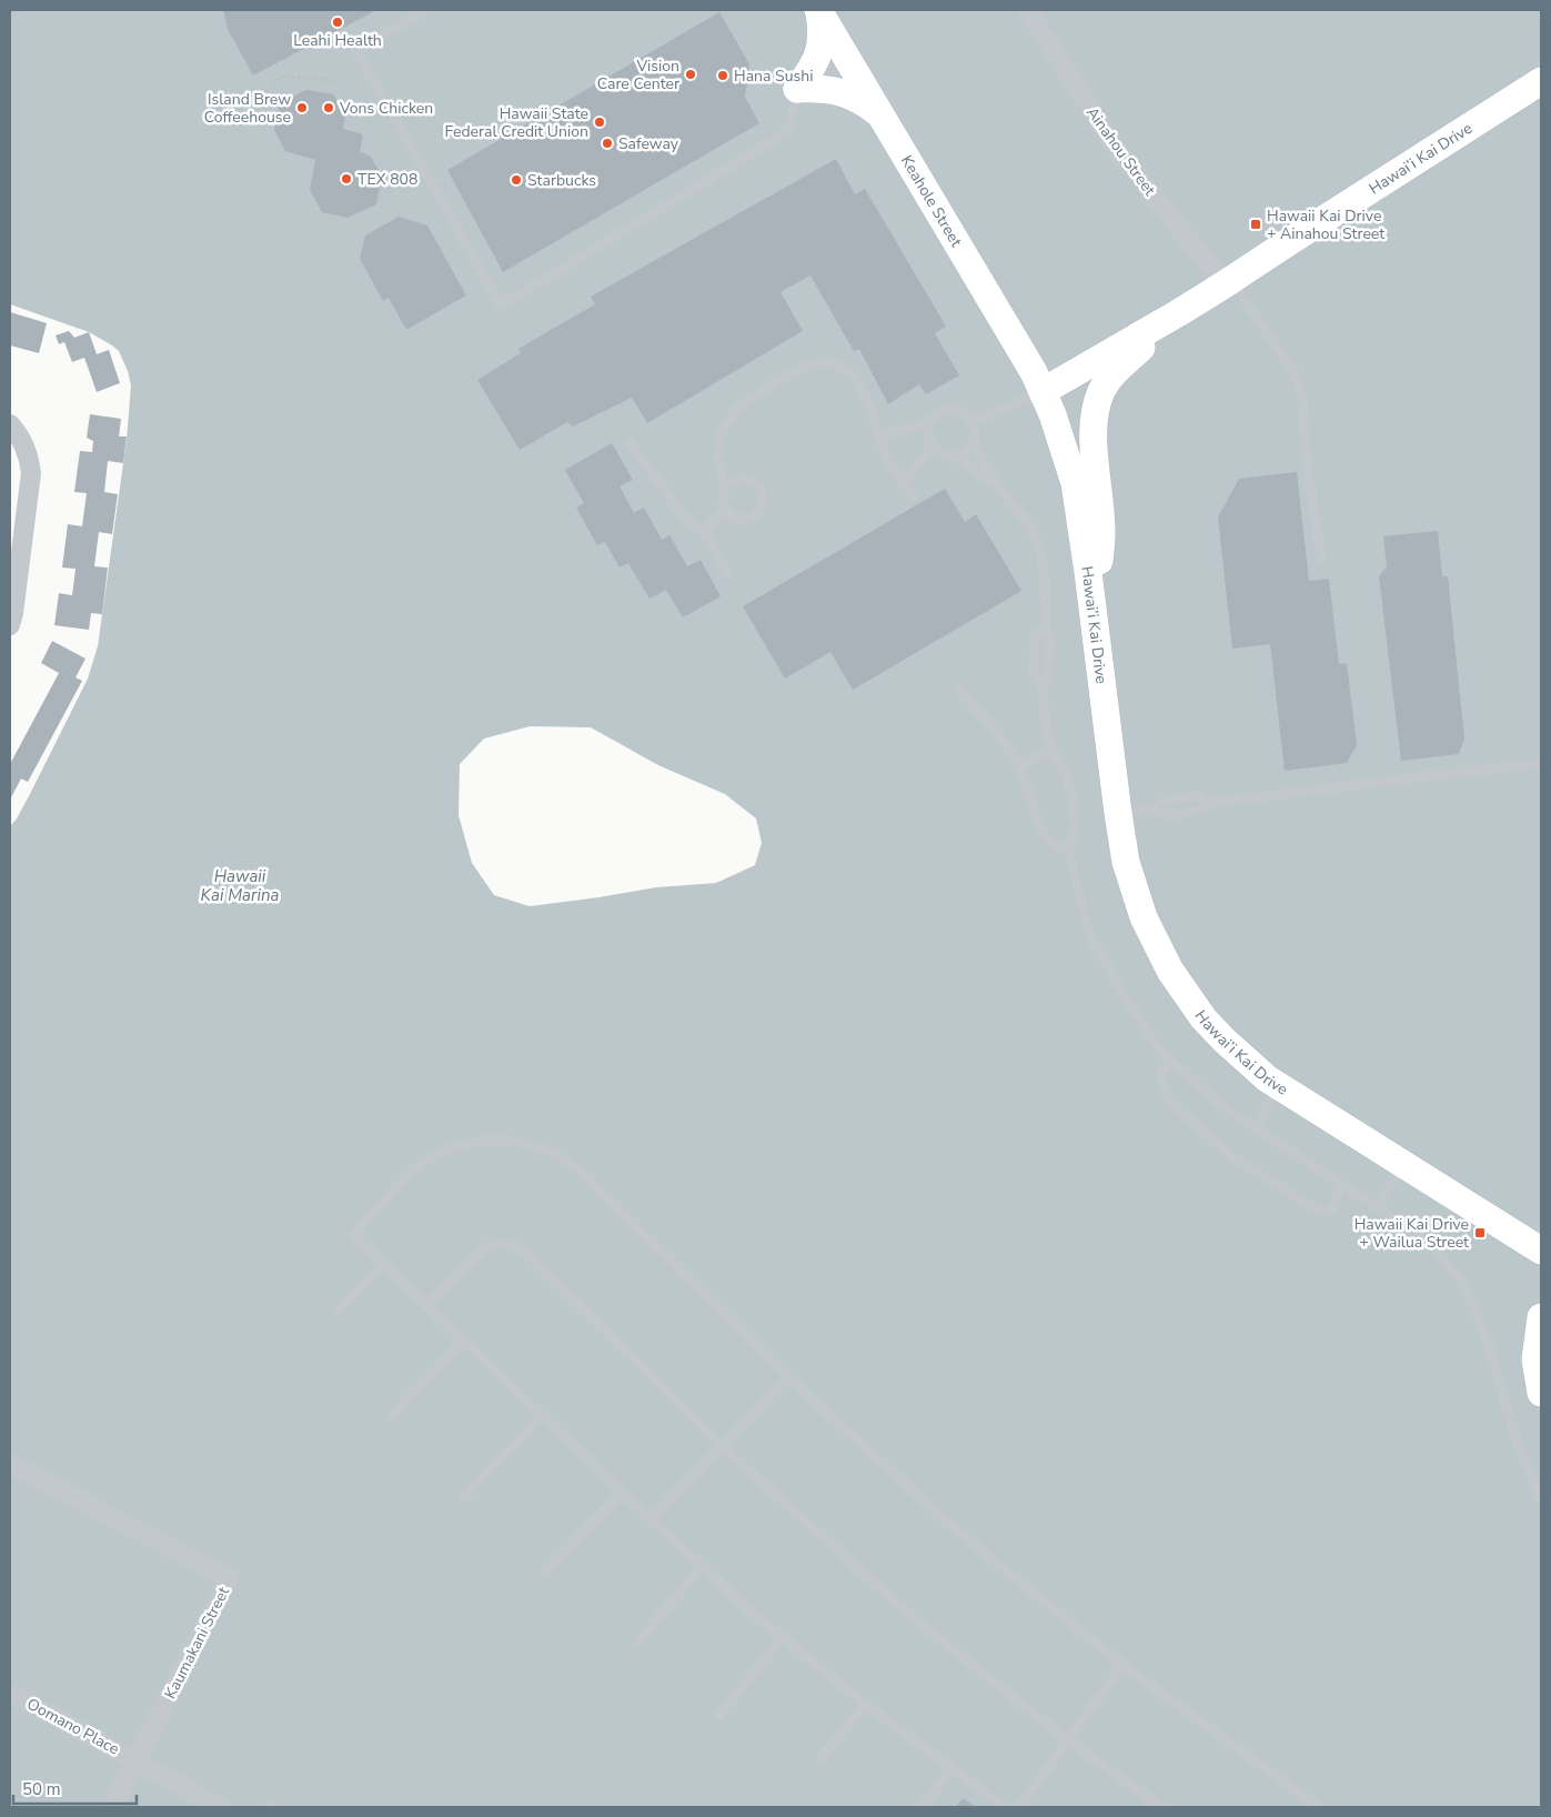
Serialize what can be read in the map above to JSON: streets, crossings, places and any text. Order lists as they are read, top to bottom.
{
  "streets": {
    "main road": ["Hawai’i Kai Drive", "Keahole Street"],
    "street": ["Ainahou Street", "Kaumakani Street", "Oomano Place"]
  },
  "crossings": [
    ["Ainahou Street", "Hawai’i Kai Drive"],
    ["Hawai’i Kai Drive", "Keahole Street"],
    ["Kaumakani Street", "Oomano Place"]
  ],
  "water": ["Hawaii Kai Marina"],
  "places": {
    "other": [
      "Leahi Health",
      "Vision Care Center",
      "Hana Sushi",
      "Island Brew Coffeehouse",
      "Vons Chicken",
      "Hawaii State Federal Credit Union",
      "Safeway",
      "TEX 808",
      "Starbucks"
    ],
    "transit": ["Hawaii Kai Drive + Ainahou Street", "Hawaii Kai Drive + Wailua Street"]
  },
  "scale_bar": "50 m"
}
